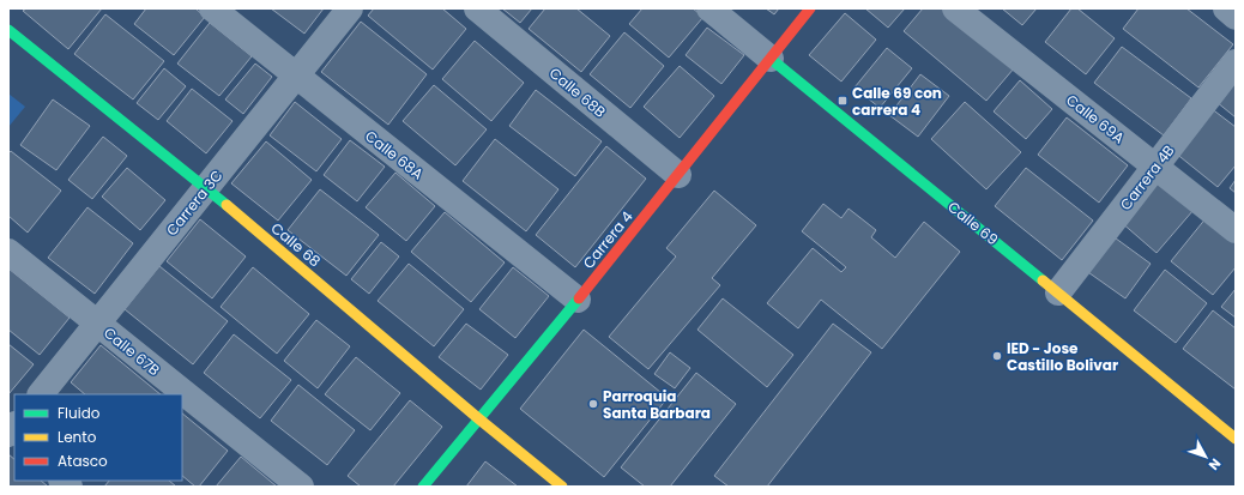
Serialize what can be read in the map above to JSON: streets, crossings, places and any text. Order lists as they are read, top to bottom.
{
  "streets": {
    "street": [
      "Calle 68B",
      "Calle 69A",
      "Calle 68A",
      "Carrera 4B",
      "Carrera 3C",
      "Calle 69",
      "Carrera 4",
      "Calle 68",
      "Calle 67B"
    ]
  },
  "crossings": [
    ["Calle 68B", "Carrera 4"],
    ["Calle 69A", "Carrera 4B"],
    ["Calle 68A", "Carrera 3C"],
    ["Calle 68A", "Carrera 4"],
    ["Carrera 4B", "Calle 69"],
    ["Carrera 3C", "Calle 68"],
    ["Carrera 3C", "Calle 67B"],
    ["Calle 69", "Carrera 4"],
    ["Carrera 4", "Calle 68"]
  ],
  "places": {
    "transit": ["Calle 69 con carrera 4"],
    "other": ["IED - Jose Castillo Bolivar", "Parroquia Santa Barbara"]
  },
  "legend": ["Fluido", "Lento", "Atasco"],
  "north": "bottom right"
}
